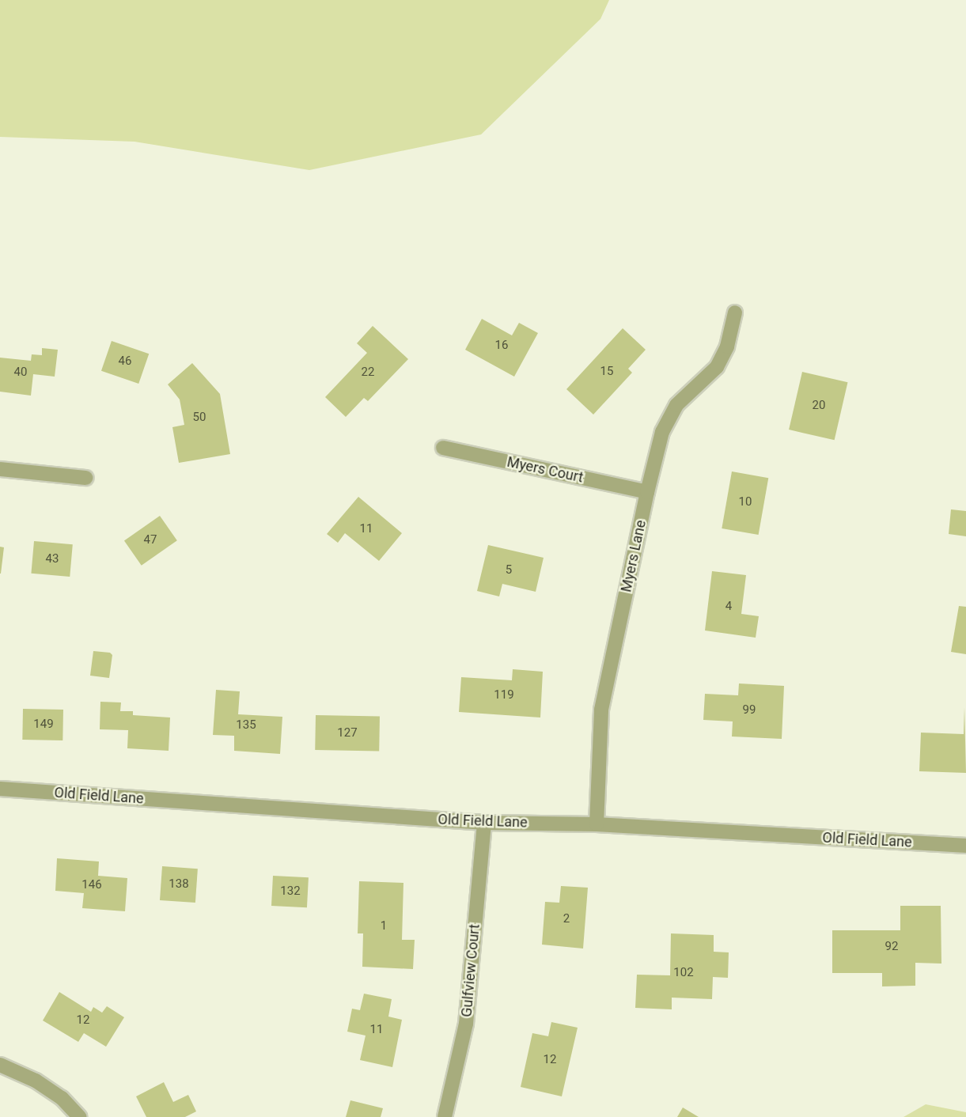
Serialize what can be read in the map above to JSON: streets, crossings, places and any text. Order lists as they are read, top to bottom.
{
  "streets": {
    "street": [
      "Myers Court",
      "Myers Lane",
      "Old Field Lane",
      "Gulfview Court"
    ]
  },
  "crossings": [
    ["Myers Court", "Myers Lane"],
    ["Myers Lane", "Old Field Lane"],
    ["Old Field Lane", "Gulfview Court"]
  ],
  "house_numbers": [
    "16",
    "46",
    "15",
    "40",
    "22",
    "20",
    "50",
    "10",
    "11",
    "47",
    "43",
    "5",
    "4",
    "119",
    "99",
    "149",
    "135",
    "127",
    "138",
    "146",
    "132",
    "2",
    "1",
    "92",
    "102",
    "12",
    "11",
    "12"
  ]
}
